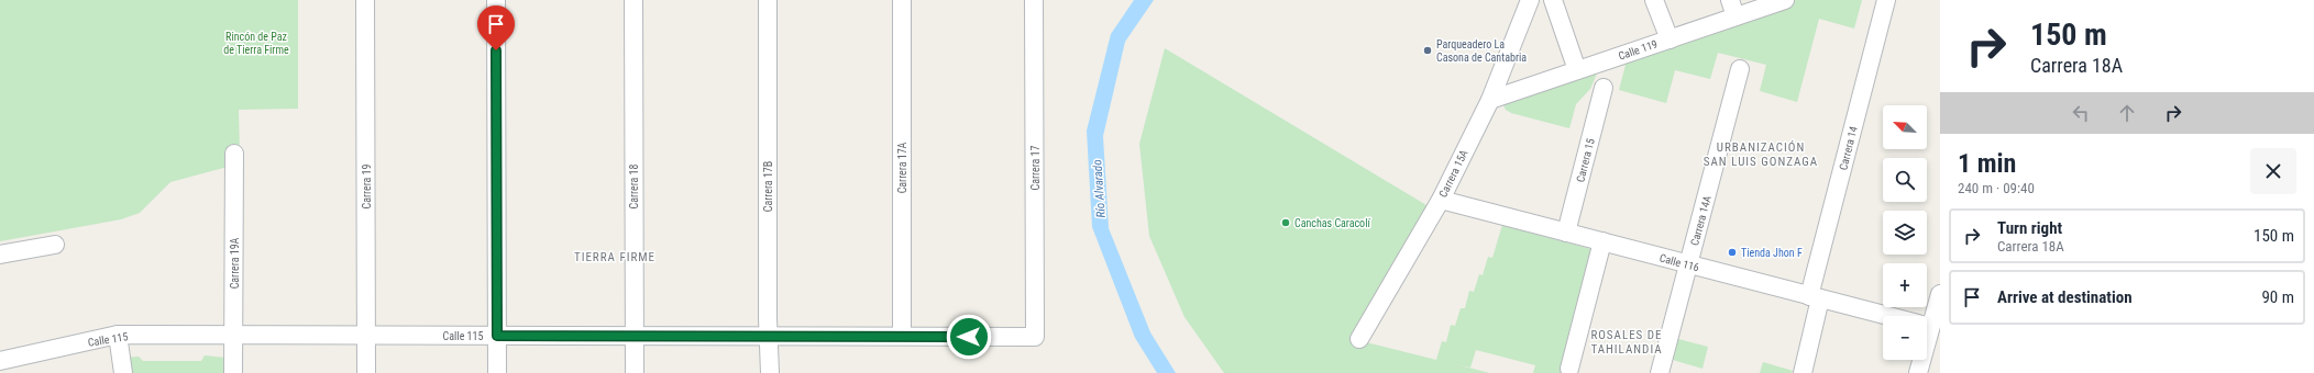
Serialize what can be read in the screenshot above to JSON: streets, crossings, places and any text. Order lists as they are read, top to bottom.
{
  "streets": {
    "street": [
      "Calle 119",
      "Carrera 14",
      "Carrera 15",
      "Carrera 17A",
      "Carrera 17",
      "Carrera 15A",
      "Carrera 19",
      "Carrera 18",
      "Carrera 17B",
      "Carrera 14A",
      "Calle 116",
      "Carrera 19A",
      "Calle 115"
    ]
  },
  "crossings": [
    ["Calle 119", "Carrera 15A"],
    ["Carrera 14", "Calle 116"],
    ["Carrera 15", "Calle 116"],
    ["Carrera 17A", "Calle 115"],
    ["Carrera 17", "Calle 115"],
    ["Carrera 15A", "Calle 116"],
    ["Carrera 19", "Calle 115"],
    ["Carrera 18", "Calle 115"],
    ["Carrera 17B", "Calle 115"],
    ["Carrera 14A", "Calle 116"],
    ["Carrera 19A", "Calle 115"]
  ],
  "districts": ["URBANIZACIÓN SAN LUIS GONZAGA", "TIERRA FIRME", "ROSALES DE TAHILANDIA"],
  "water": ["Río Alvarado"],
  "parks": ["Rincón de Paz de Tierra Firme"],
  "places": ["Parqueadero La Casona de Cantabria", "Canchas Caracolí", "Tienda Jhon F"],
  "north": "top left",
  "page": {
    "turn": ["150 m", "Carrera 18A"],
    "map_buttons": ["+", "−"],
    "heading": ["1 min", "240 m · 09:40"],
    "list": [
      {
        "name": "Turn right",
        "note": "Carrera 18A",
        "value": "150 m"
      },
      {
        "name": "Arrive at destination",
        "value": "90 m"
      }
    ]
  }
}
